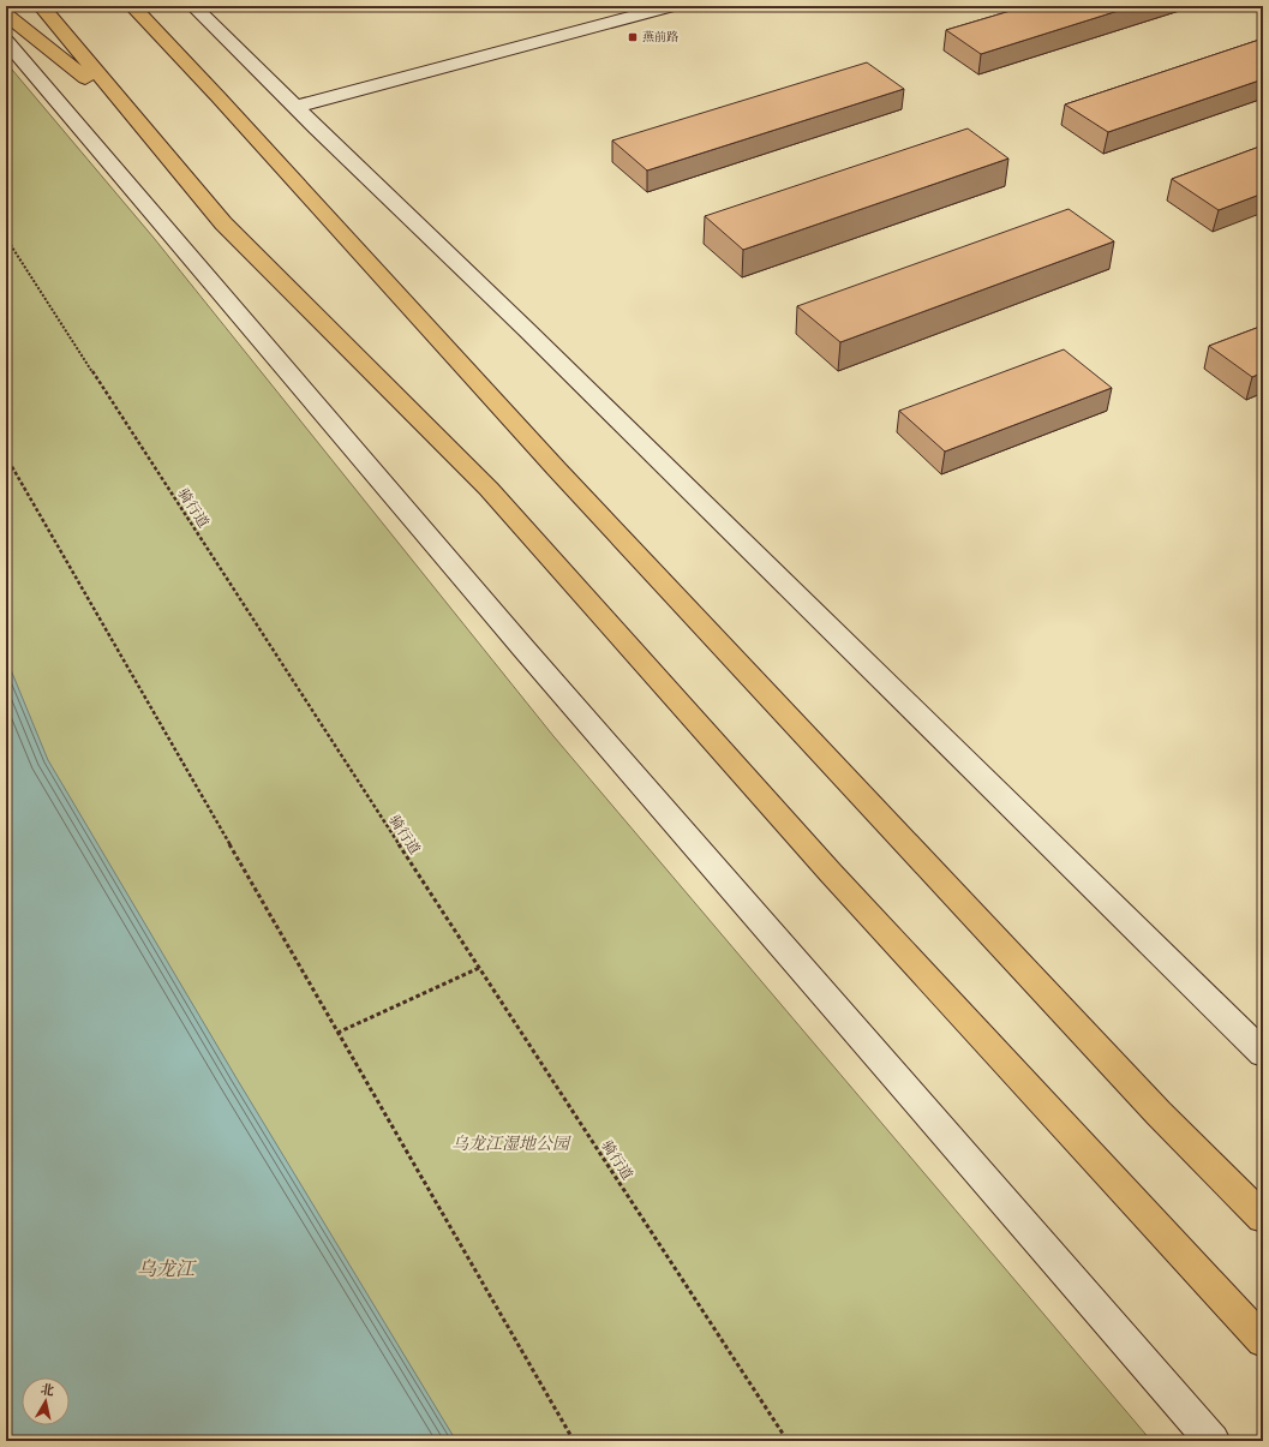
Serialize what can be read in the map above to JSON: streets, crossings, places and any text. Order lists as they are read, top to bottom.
{
  "streets": {
    "path": ["骑行道"]
  },
  "water": ["乌龙江"],
  "parks": ["乌龙江湿地公园"],
  "places": {
    "transit": ["燕前路"]
  },
  "north": "top"
}
